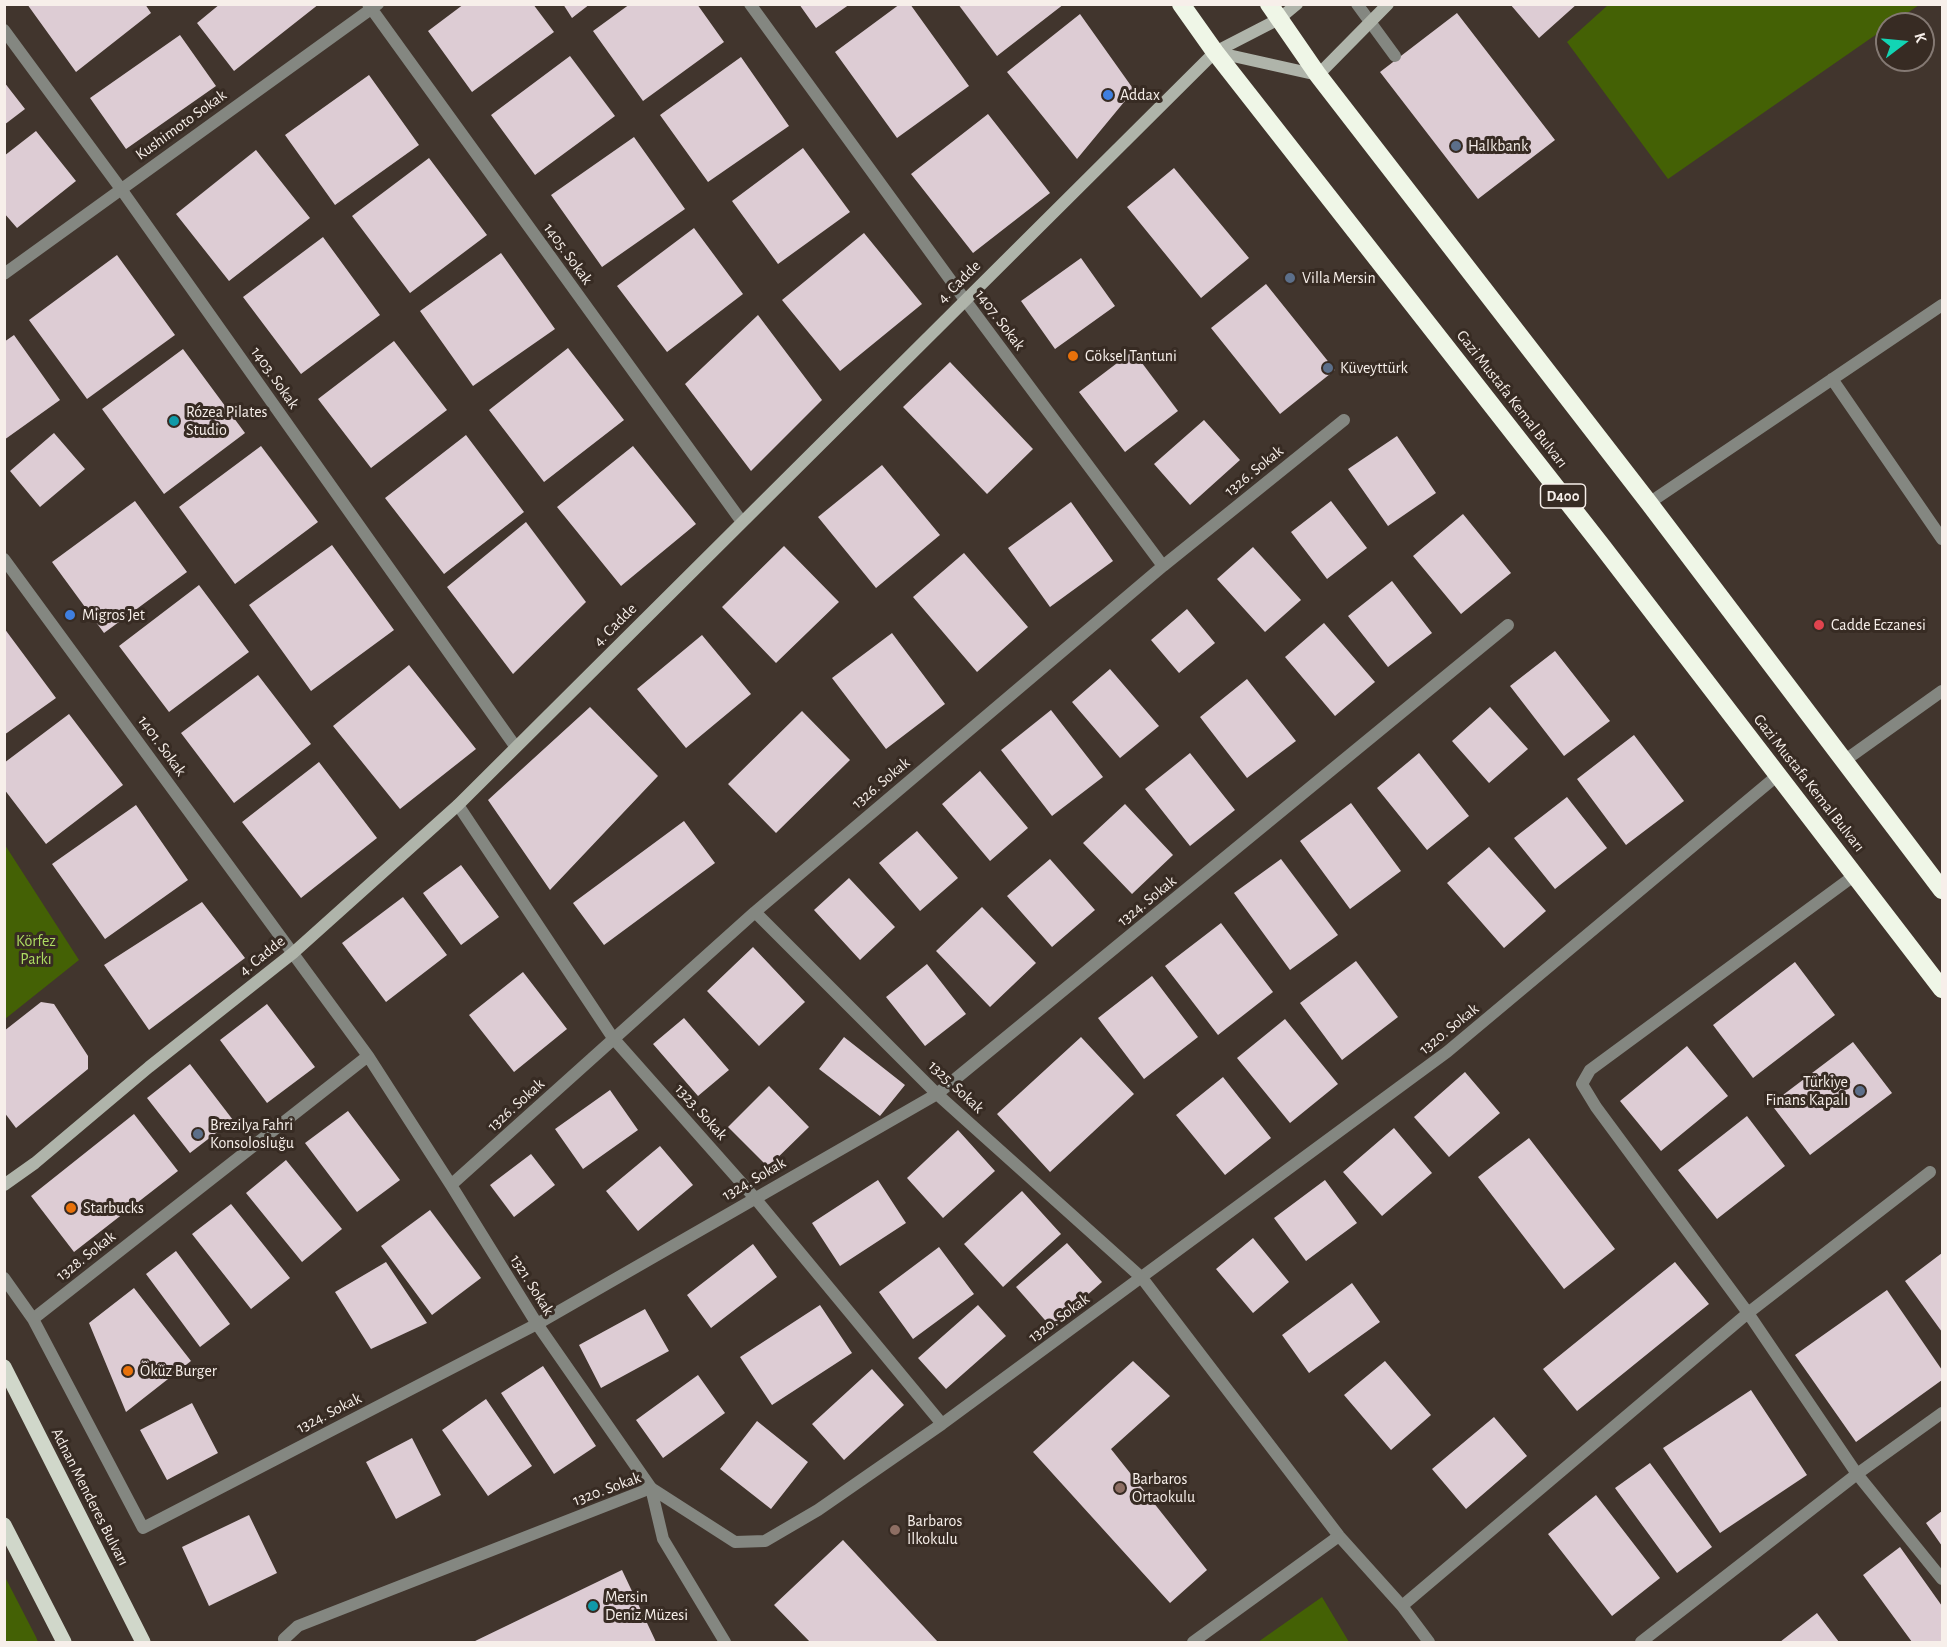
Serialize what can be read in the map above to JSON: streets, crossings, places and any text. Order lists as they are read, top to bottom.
{
  "streets": {
    "highway": ["Gazi Mustafa Kemal Bulvarı", "D400"],
    "main road": ["Adnan Menderes Bulvarı"],
    "street": [
      "Kushimoto Sokak",
      "1405. Sokak",
      "4. Cadde",
      "1407. Sokak",
      "1403. Sokak",
      "1326. Sokak",
      "1401. Sokak",
      "1324. Sokak",
      "1320. Sokak",
      "1325. Sokak",
      "1323. Sokak",
      "1328. Sokak",
      "1321. Sokak"
    ]
  },
  "crossings": [
    ["Kushimoto Sokak", "1405. Sokak"],
    ["Kushimoto Sokak", "1403. Sokak"],
    ["1405. Sokak", "4. Cadde"],
    ["4. Cadde", "1407. Sokak"],
    ["4. Cadde", "1403. Sokak"],
    ["4. Cadde", "Gazi Mustafa Kemal Bulvarı"],
    ["4. Cadde", "1401. Sokak"],
    ["4. Cadde", "1323. Sokak"],
    ["4. Cadde", "1321. Sokak"],
    ["1407. Sokak", "1326. Sokak"],
    ["Gazi Mustafa Kemal Bulvarı", "1320. Sokak"],
    ["1326. Sokak", "1325. Sokak"],
    ["1326. Sokak", "1323. Sokak"],
    ["1326. Sokak", "1321. Sokak"],
    ["1401. Sokak", "1321. Sokak"],
    ["1324. Sokak", "1325. Sokak"],
    ["1324. Sokak", "1323. Sokak"],
    ["1324. Sokak", "1328. Sokak"],
    ["1324. Sokak", "1321. Sokak"],
    ["1320. Sokak", "1325. Sokak"],
    ["1320. Sokak", "1323. Sokak"],
    ["1320. Sokak", "1321. Sokak"],
    ["1328. Sokak", "1321. Sokak"]
  ],
  "parks": ["Körfez Parkı"],
  "places": [
    "Addax",
    "Halkbank",
    "Villa Mersin",
    "Göksel Tantuni",
    "Küveyttürk",
    "Rózea Pilates Studio",
    "Migros Jet",
    "Cadde Eczanesi",
    "Türkiye Finans Kapalı",
    "Brezilya Fahri Konsolosluğu",
    "Starbucks",
    "Öküz Burger",
    "Barbaros Ortaokulu",
    "Barbaros İlkokulu",
    "Mersin Deniz Müzesi"
  ],
  "north": "right"
}
